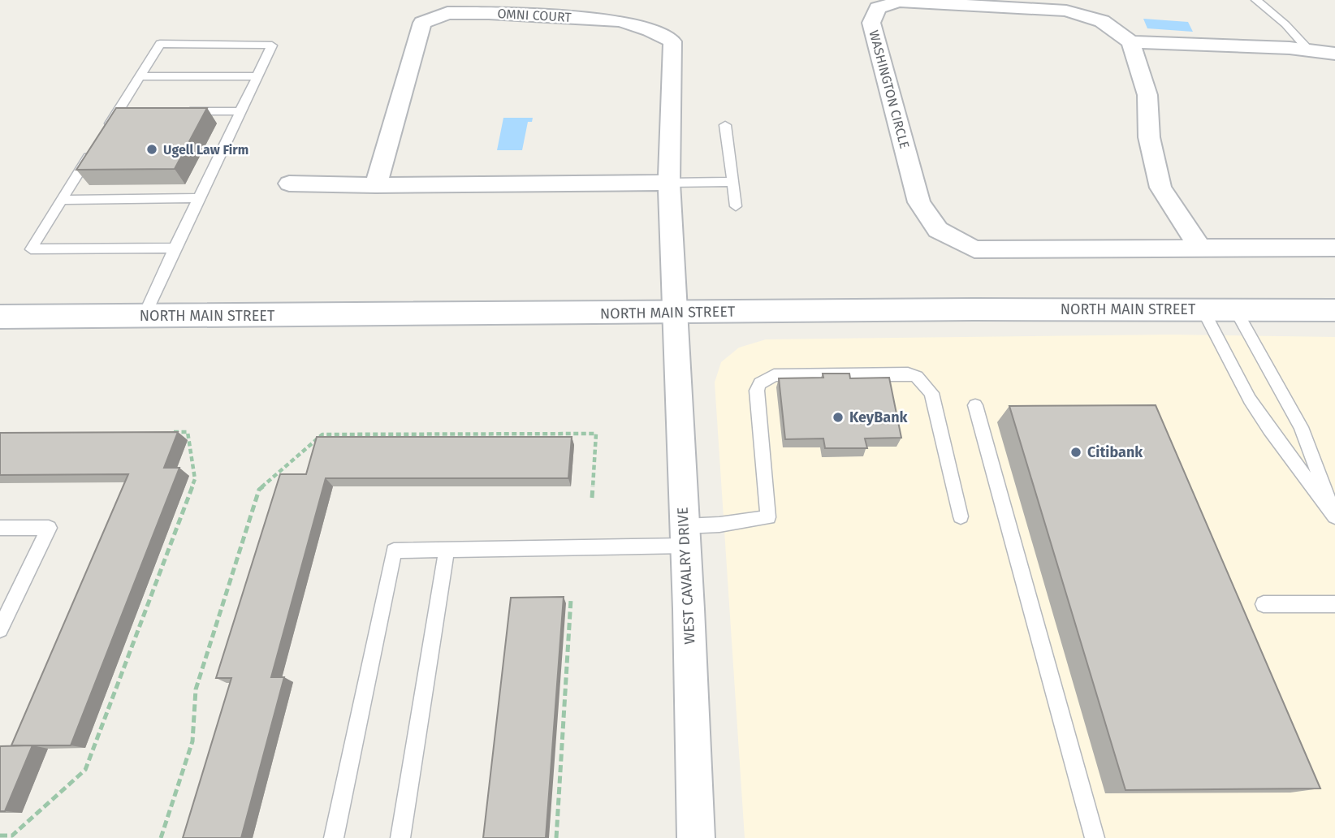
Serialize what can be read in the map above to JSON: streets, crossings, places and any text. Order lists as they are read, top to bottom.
{
  "streets": {
    "street": [
      "OMNI COURT",
      "WASHINGTON CIRCLE",
      "NORTH MAIN STREET",
      "WEST CAVALRY DRIVE"
    ]
  },
  "crossings": [
    ["OMNI COURT", "NORTH MAIN STREET"],
    ["OMNI COURT", "WEST CAVALRY DRIVE"],
    ["NORTH MAIN STREET", "WEST CAVALRY DRIVE"]
  ],
  "places": ["Ugell Law Firm", "KeyBank", "Citibank"]
}
